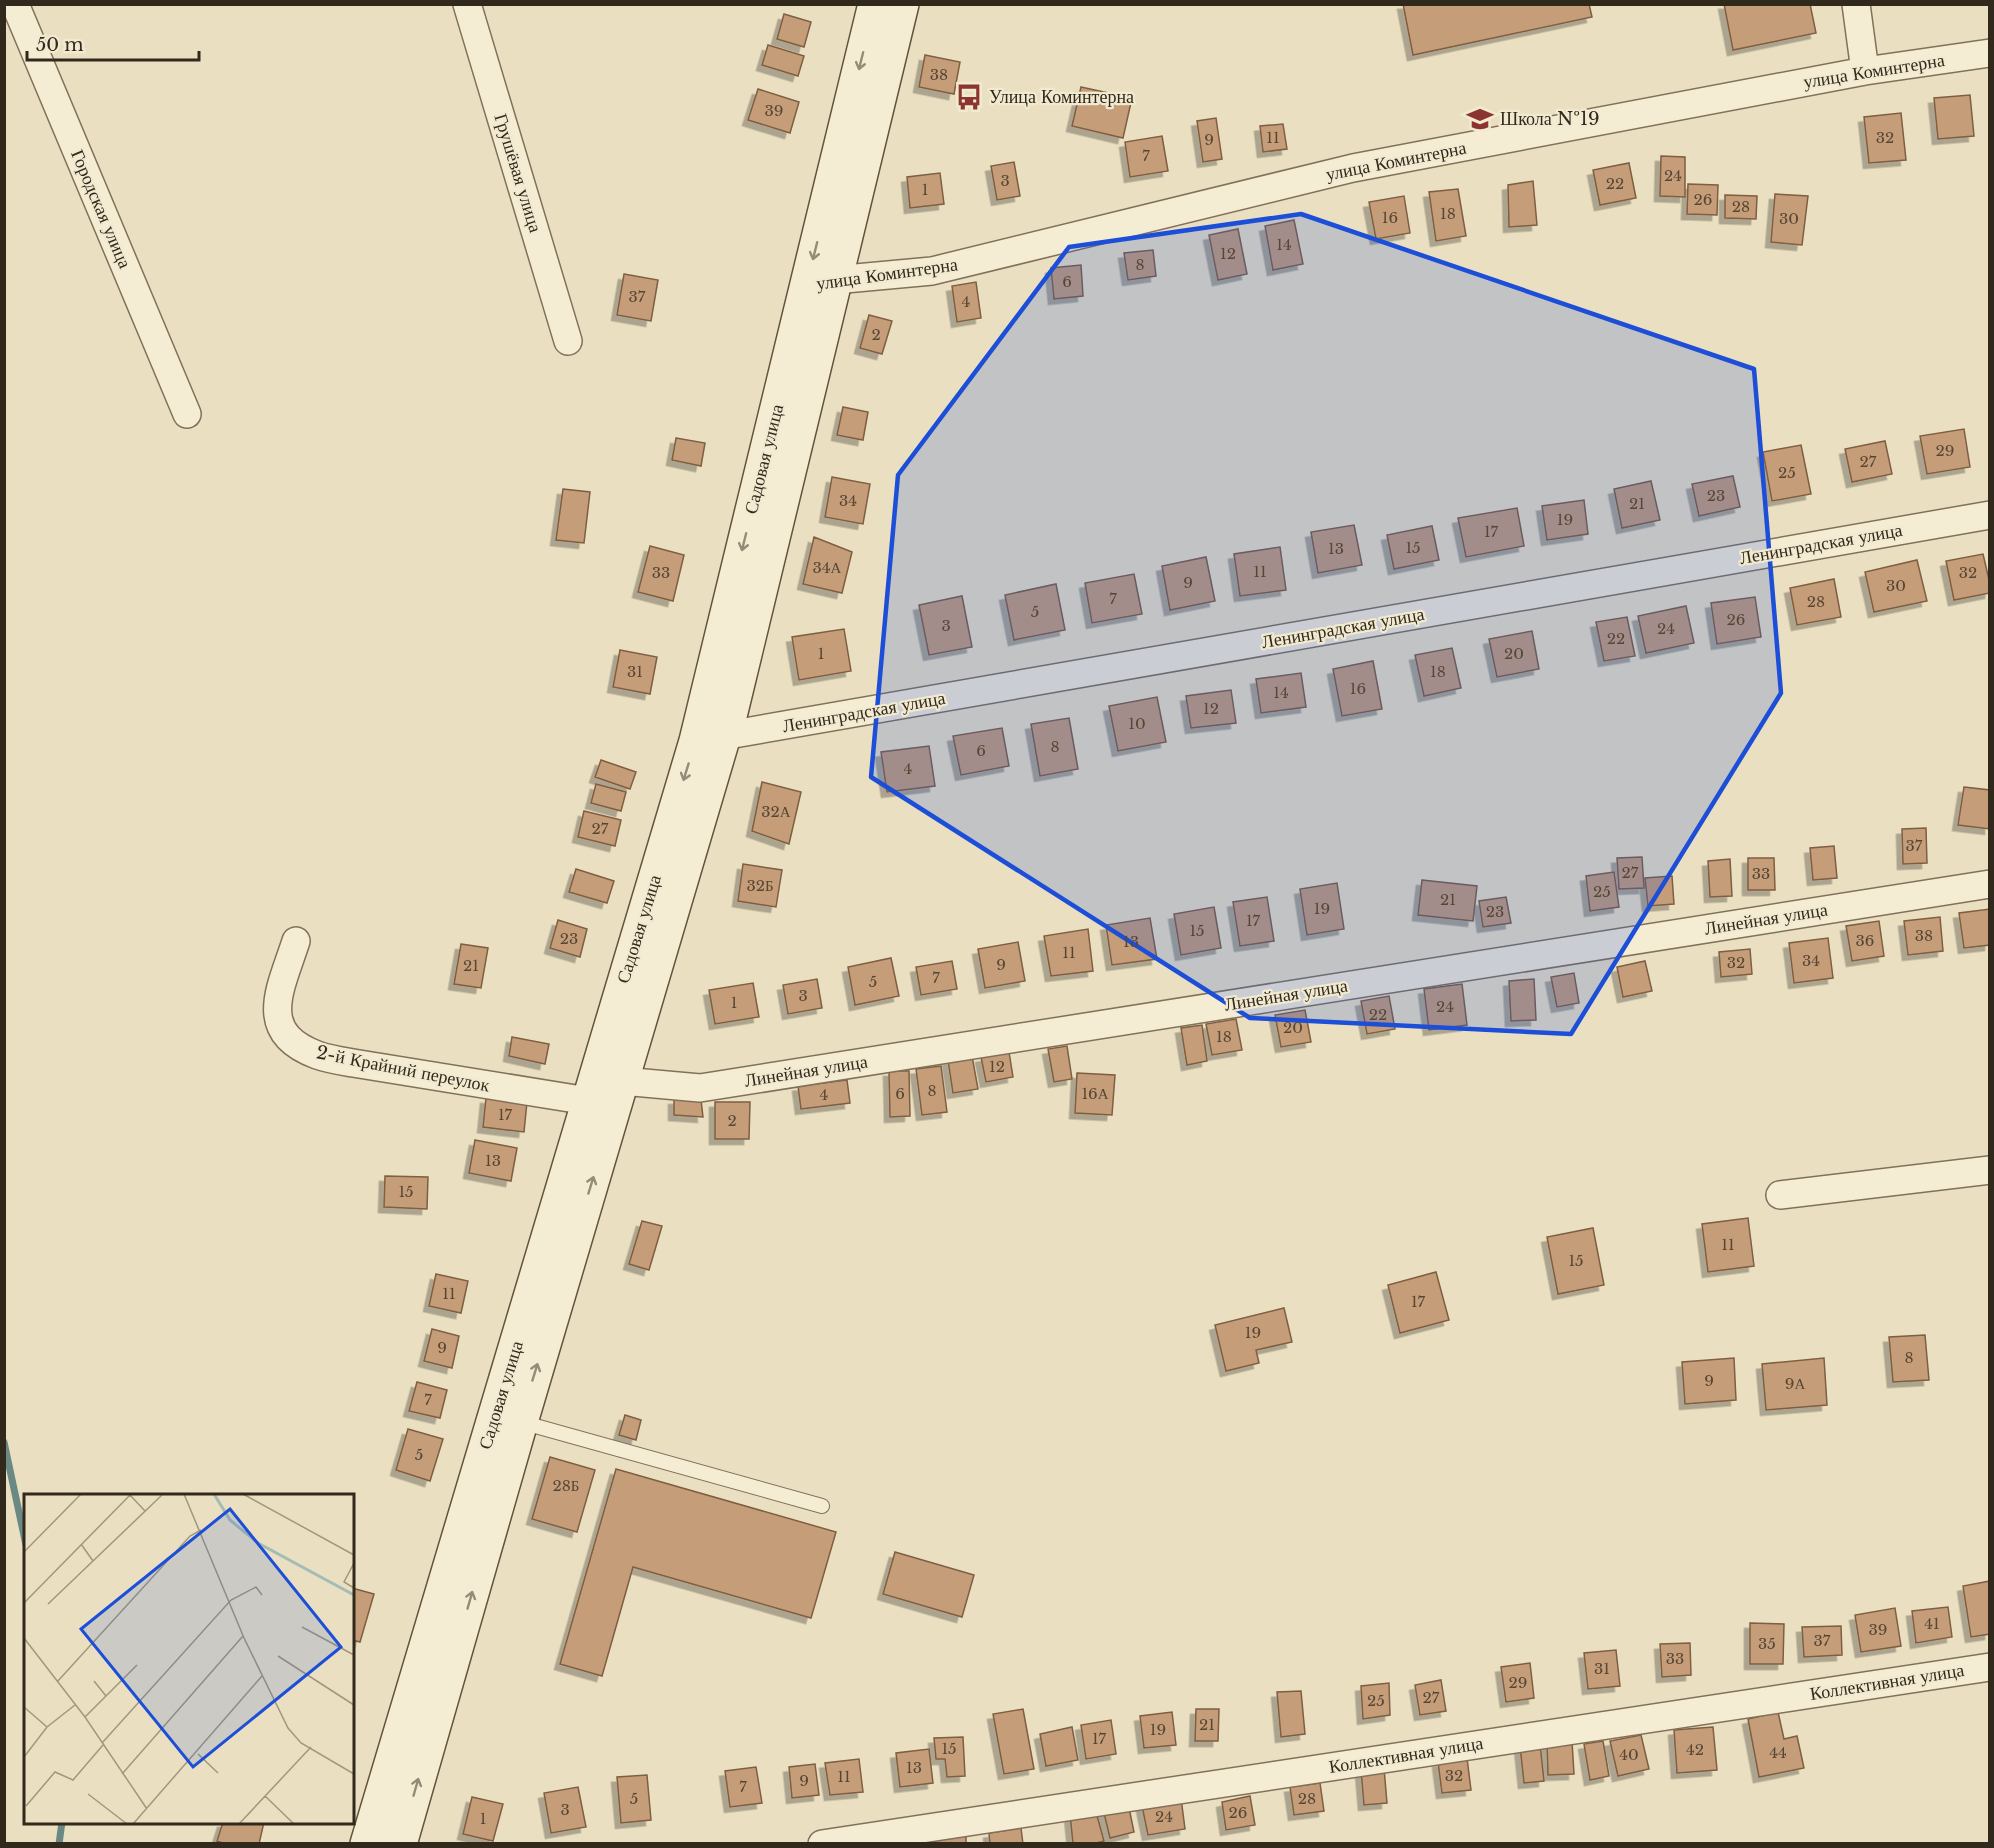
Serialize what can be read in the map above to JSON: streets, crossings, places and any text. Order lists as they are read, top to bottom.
{
  "streets": {
    "street": [
      "улица Коминтерна",
      "Грушёвая улица",
      "Городская улица",
      "Садовая улица",
      "Ленинградская улица",
      "Линейная улица",
      "2-й Крайний переулок",
      "Коллективная улица"
    ]
  },
  "crossings": [
    ["улица Коминтерна", "Садовая улица"],
    ["Садовая улица", "Ленинградская улица"],
    ["Садовая улица", "Линейная улица"],
    ["Садовая улица", "2-й Крайний переулок"]
  ],
  "places": {
    "bus stop": ["Улица Коминтерна"],
    "school or university": ["Школа №19"]
  },
  "house_numbers": [
    "38",
    "39",
    "11",
    "32",
    "9",
    "7",
    "24",
    "3",
    "22",
    "1",
    "26",
    "28",
    "18",
    "16",
    "30",
    "14",
    "12",
    "8",
    "6",
    "37",
    "4",
    "2",
    "29",
    "27",
    "25",
    "23",
    "34",
    "21",
    "19",
    "17",
    "15",
    "13",
    "34А",
    "11",
    "33",
    "32",
    "9",
    "30",
    "7",
    "28",
    "5",
    "26",
    "3",
    "24",
    "22",
    "1",
    "20",
    "31",
    "18",
    "16",
    "14",
    "12",
    "10",
    "8",
    "6",
    "4",
    "32А",
    "27",
    "37",
    "27",
    "33",
    "32Б",
    "25",
    "21",
    "19",
    "23",
    "17",
    "15",
    "38",
    "23",
    "36",
    "13",
    "11",
    "34",
    "32",
    "9",
    "21",
    "7",
    "5",
    "3",
    "1",
    "24",
    "22",
    "20",
    "18",
    "12",
    "8",
    "6",
    "16А",
    "4",
    "17",
    "2",
    "13",
    "15",
    "11",
    "15",
    "11",
    "17",
    "19",
    "9",
    "8",
    "9",
    "9А",
    "7",
    "5",
    "28Б",
    "41",
    "39",
    "37",
    "35",
    "33",
    "31",
    "29",
    "27",
    "25",
    "21",
    "19",
    "17",
    "15",
    "42",
    "44",
    "40",
    "13",
    "32",
    "11",
    "9",
    "7",
    "5",
    "28",
    "3",
    "26",
    "24",
    "1"
  ],
  "scale_bar": "50 m"
}
